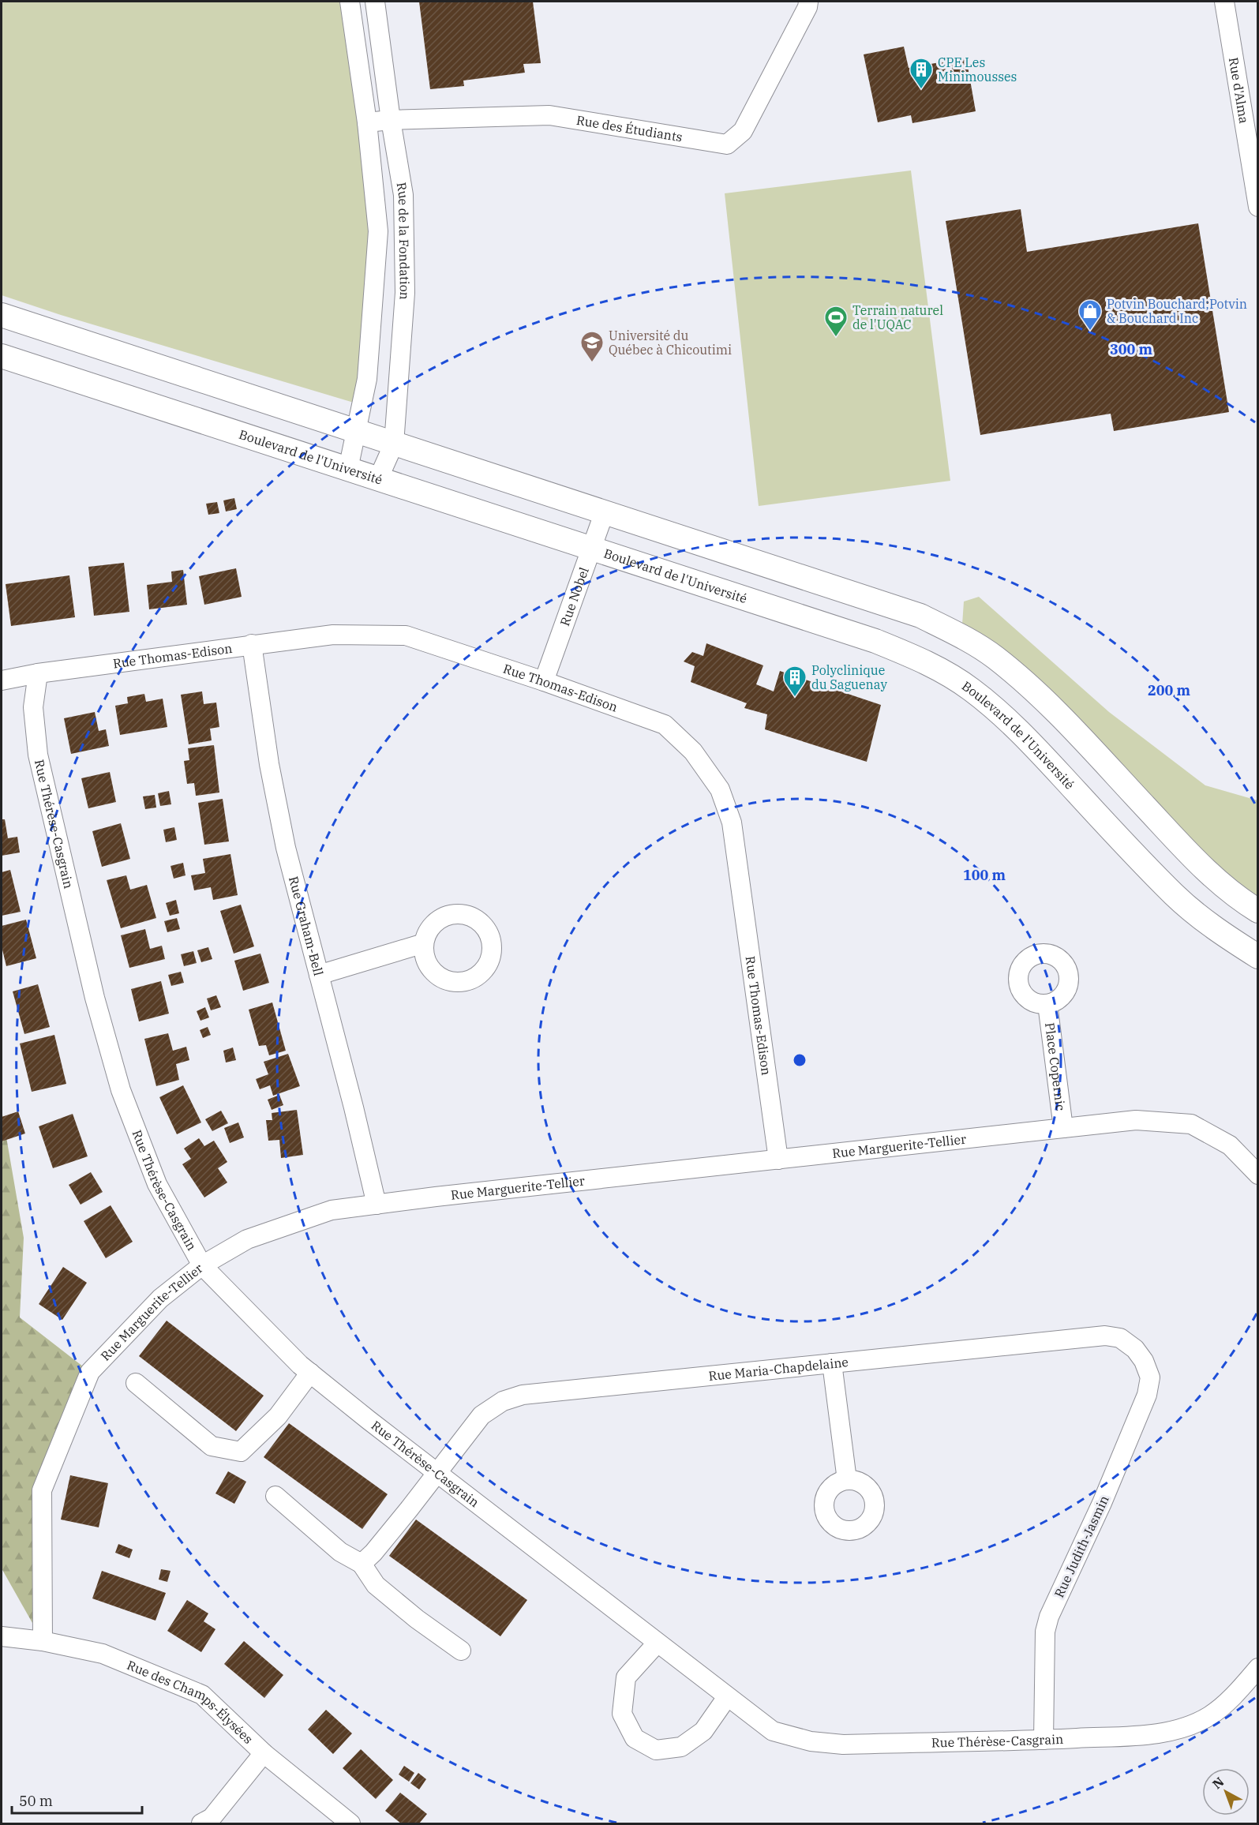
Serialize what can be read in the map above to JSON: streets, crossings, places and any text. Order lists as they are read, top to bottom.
{
  "streets": {
    "main road": ["Boulevard de l'Université"],
    "street": [
      "Rue d'Alma",
      "Rue des Étudiants",
      "Rue de la Fondation",
      "Rue Nobel",
      "Rue Thomas-Edison",
      "Rue Thérèse-Casgrain",
      "Rue Graham-Bell",
      "Place Copernic",
      "Rue Marguerite-Tellier",
      "Rue Maria-Chapdelaine",
      "Rue Judith-Jasmin",
      "Rue des Champs-Élysées"
    ]
  },
  "crossings": [
    ["Rue des Étudiants", "Rue de la Fondation"],
    ["Rue de la Fondation", "Boulevard de l'Université"],
    ["Boulevard de l'Université", "Rue Nobel"],
    ["Rue Nobel", "Rue Thomas-Edison"],
    ["Rue Thomas-Edison", "Rue Thérèse-Casgrain"],
    ["Rue Thomas-Edison", "Rue Graham-Bell"],
    ["Rue Thomas-Edison", "Rue Marguerite-Tellier"],
    ["Rue Thérèse-Casgrain", "Rue Marguerite-Tellier"],
    ["Rue Thérèse-Casgrain", "Rue Maria-Chapdelaine"],
    ["Rue Thérèse-Casgrain", "Rue Judith-Jasmin"],
    ["Rue Graham-Bell", "Rue Marguerite-Tellier"],
    ["Place Copernic", "Rue Marguerite-Tellier"],
    ["Rue Marguerite-Tellier", "Rue des Champs-Élysées"],
    ["Rue Maria-Chapdelaine", "Rue Judith-Jasmin"]
  ],
  "places": {
    "building": ["CPE Les Minimousses", "Polyclinique du Saguenay"],
    "shop": ["Potvin Bouchard;Potvin & Bouchard Inc"],
    "sports": ["Terrain naturel de l'UQAC"],
    "school or university": ["Université du Québec à Chicoutimi"]
  },
  "scale_bar": "50 m",
  "north": "top left",
  "rings": ["300 m", "200 m", "100 m"]
}
